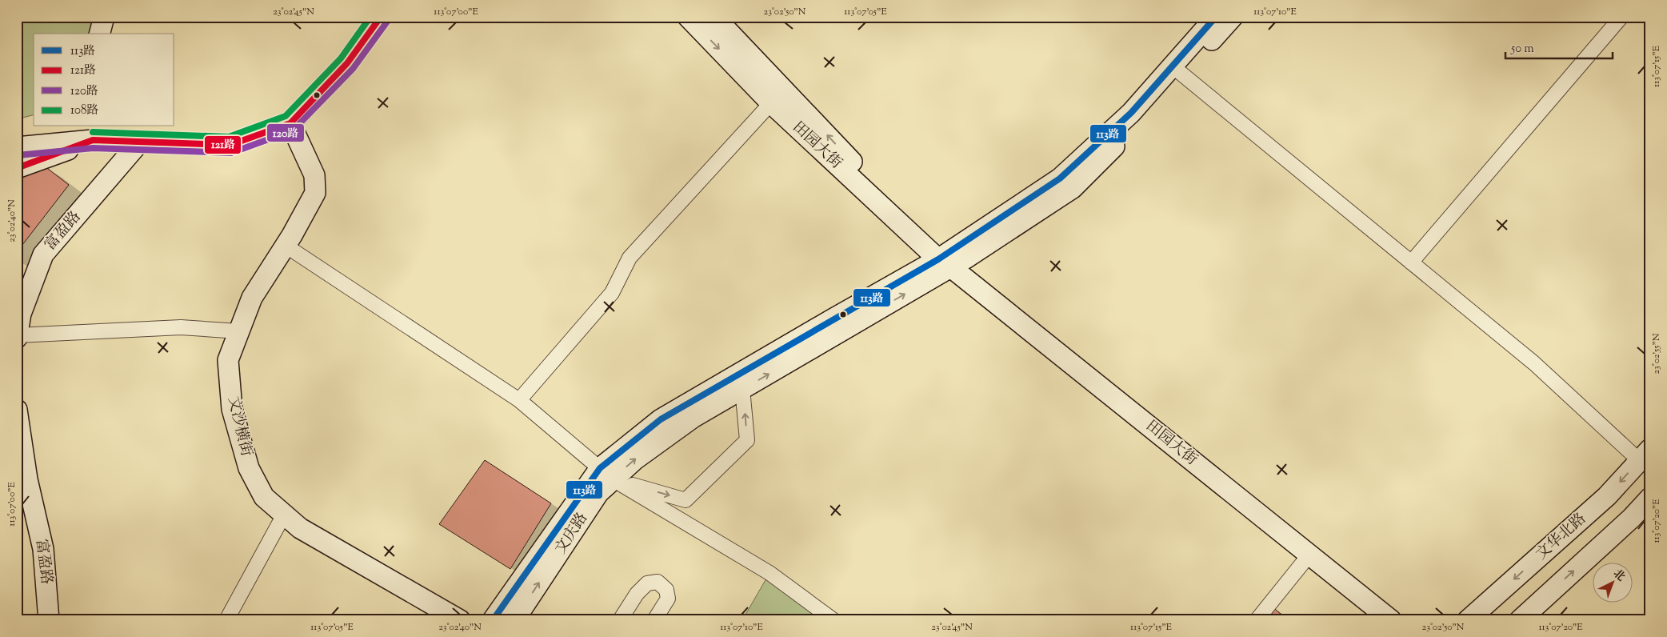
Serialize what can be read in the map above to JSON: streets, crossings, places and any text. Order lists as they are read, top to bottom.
{
  "streets": {
    "street": [
      "田园大街",
      "富盈路",
      "文沙横街",
      "文庆路",
      "文华北路"
    ]
  },
  "crossings": [
    ["田园大街", "文庆路"]
  ],
  "lines": [
    "transit line 113路",
    "transit line 121路",
    "transit line 108路",
    "transit line 120路"
  ],
  "legend": [
    "113路",
    "121路",
    "120路",
    "108路"
  ],
  "scale_bar": "50 m",
  "north": "top right",
  "coordinates": [
    "23°02'45\"N",
    "113°07'00\"E",
    "23°02'50\"N",
    "113°07'05\"E",
    "113°07'10\"E",
    "113°07'15\"E",
    "23°02'40\"N",
    "23°02'55\"N",
    "113°07'20\"E"
  ]
}
